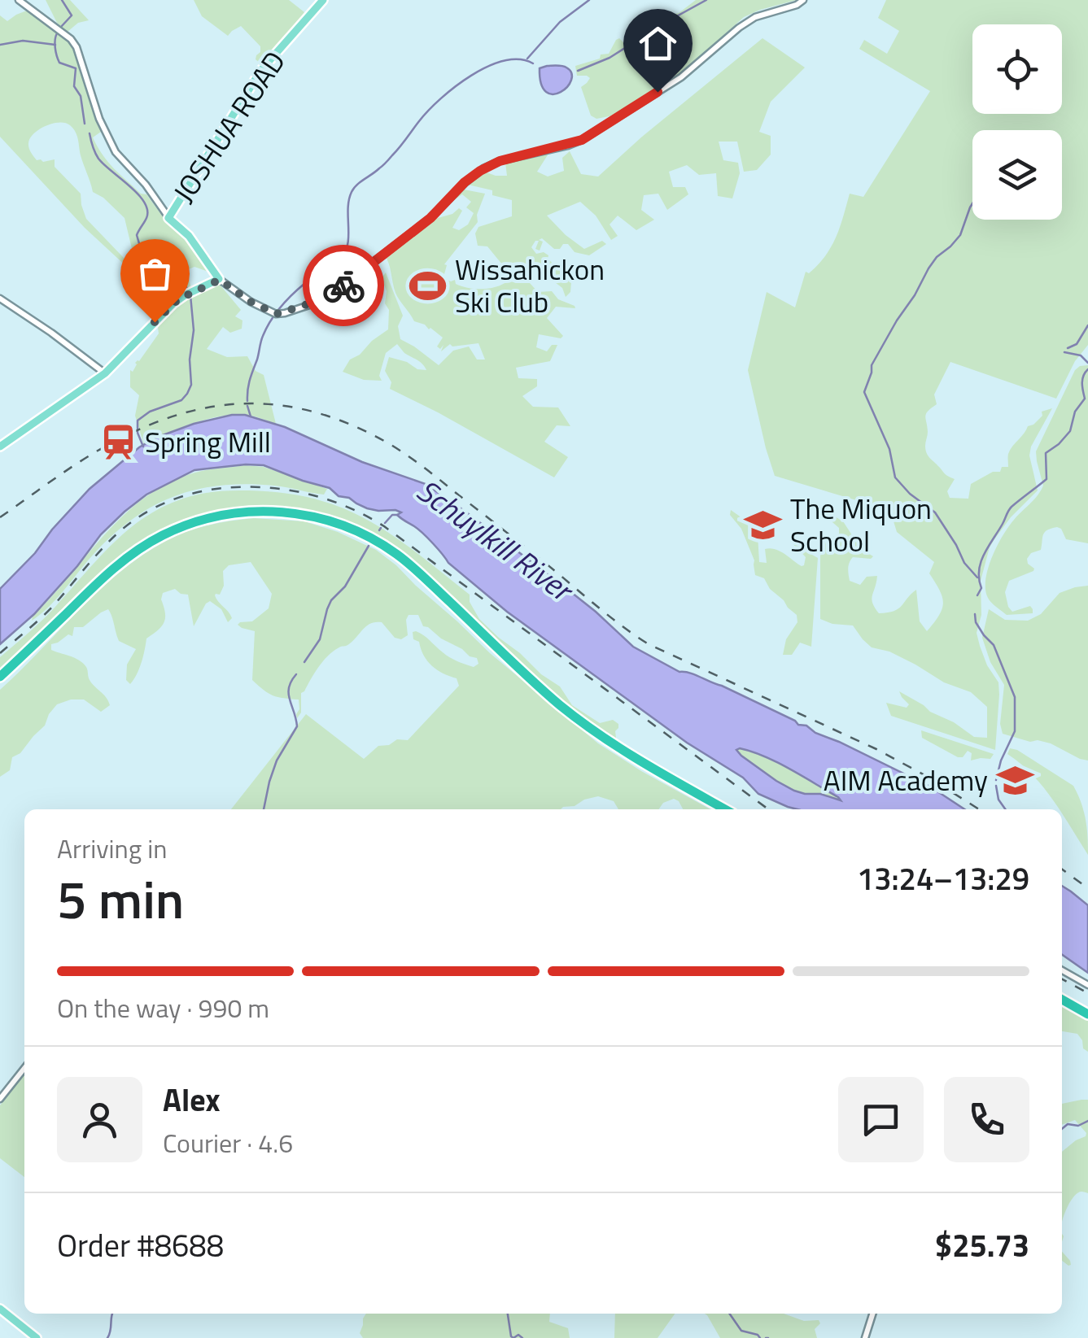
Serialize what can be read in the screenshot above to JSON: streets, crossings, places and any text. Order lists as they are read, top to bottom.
{
  "streets": {
    "main road": ["JOSHUA ROAD"]
  },
  "water": ["Schuylkill River"],
  "places": {
    "sports": ["Wissahickon Ski Club"],
    "station": ["Spring Mill"],
    "school or university": ["The Miquon School", "AIM Academy"]
  },
  "page": {
    "heading": ["5 min", "Arriving in", "13:24–13:29"],
    "panel": [
      "Alex",
      "Courier · 4.6",
      "Order #8688",
      "$25.73"
    ],
    "bar": "On the way · 990 m"
  }
}
